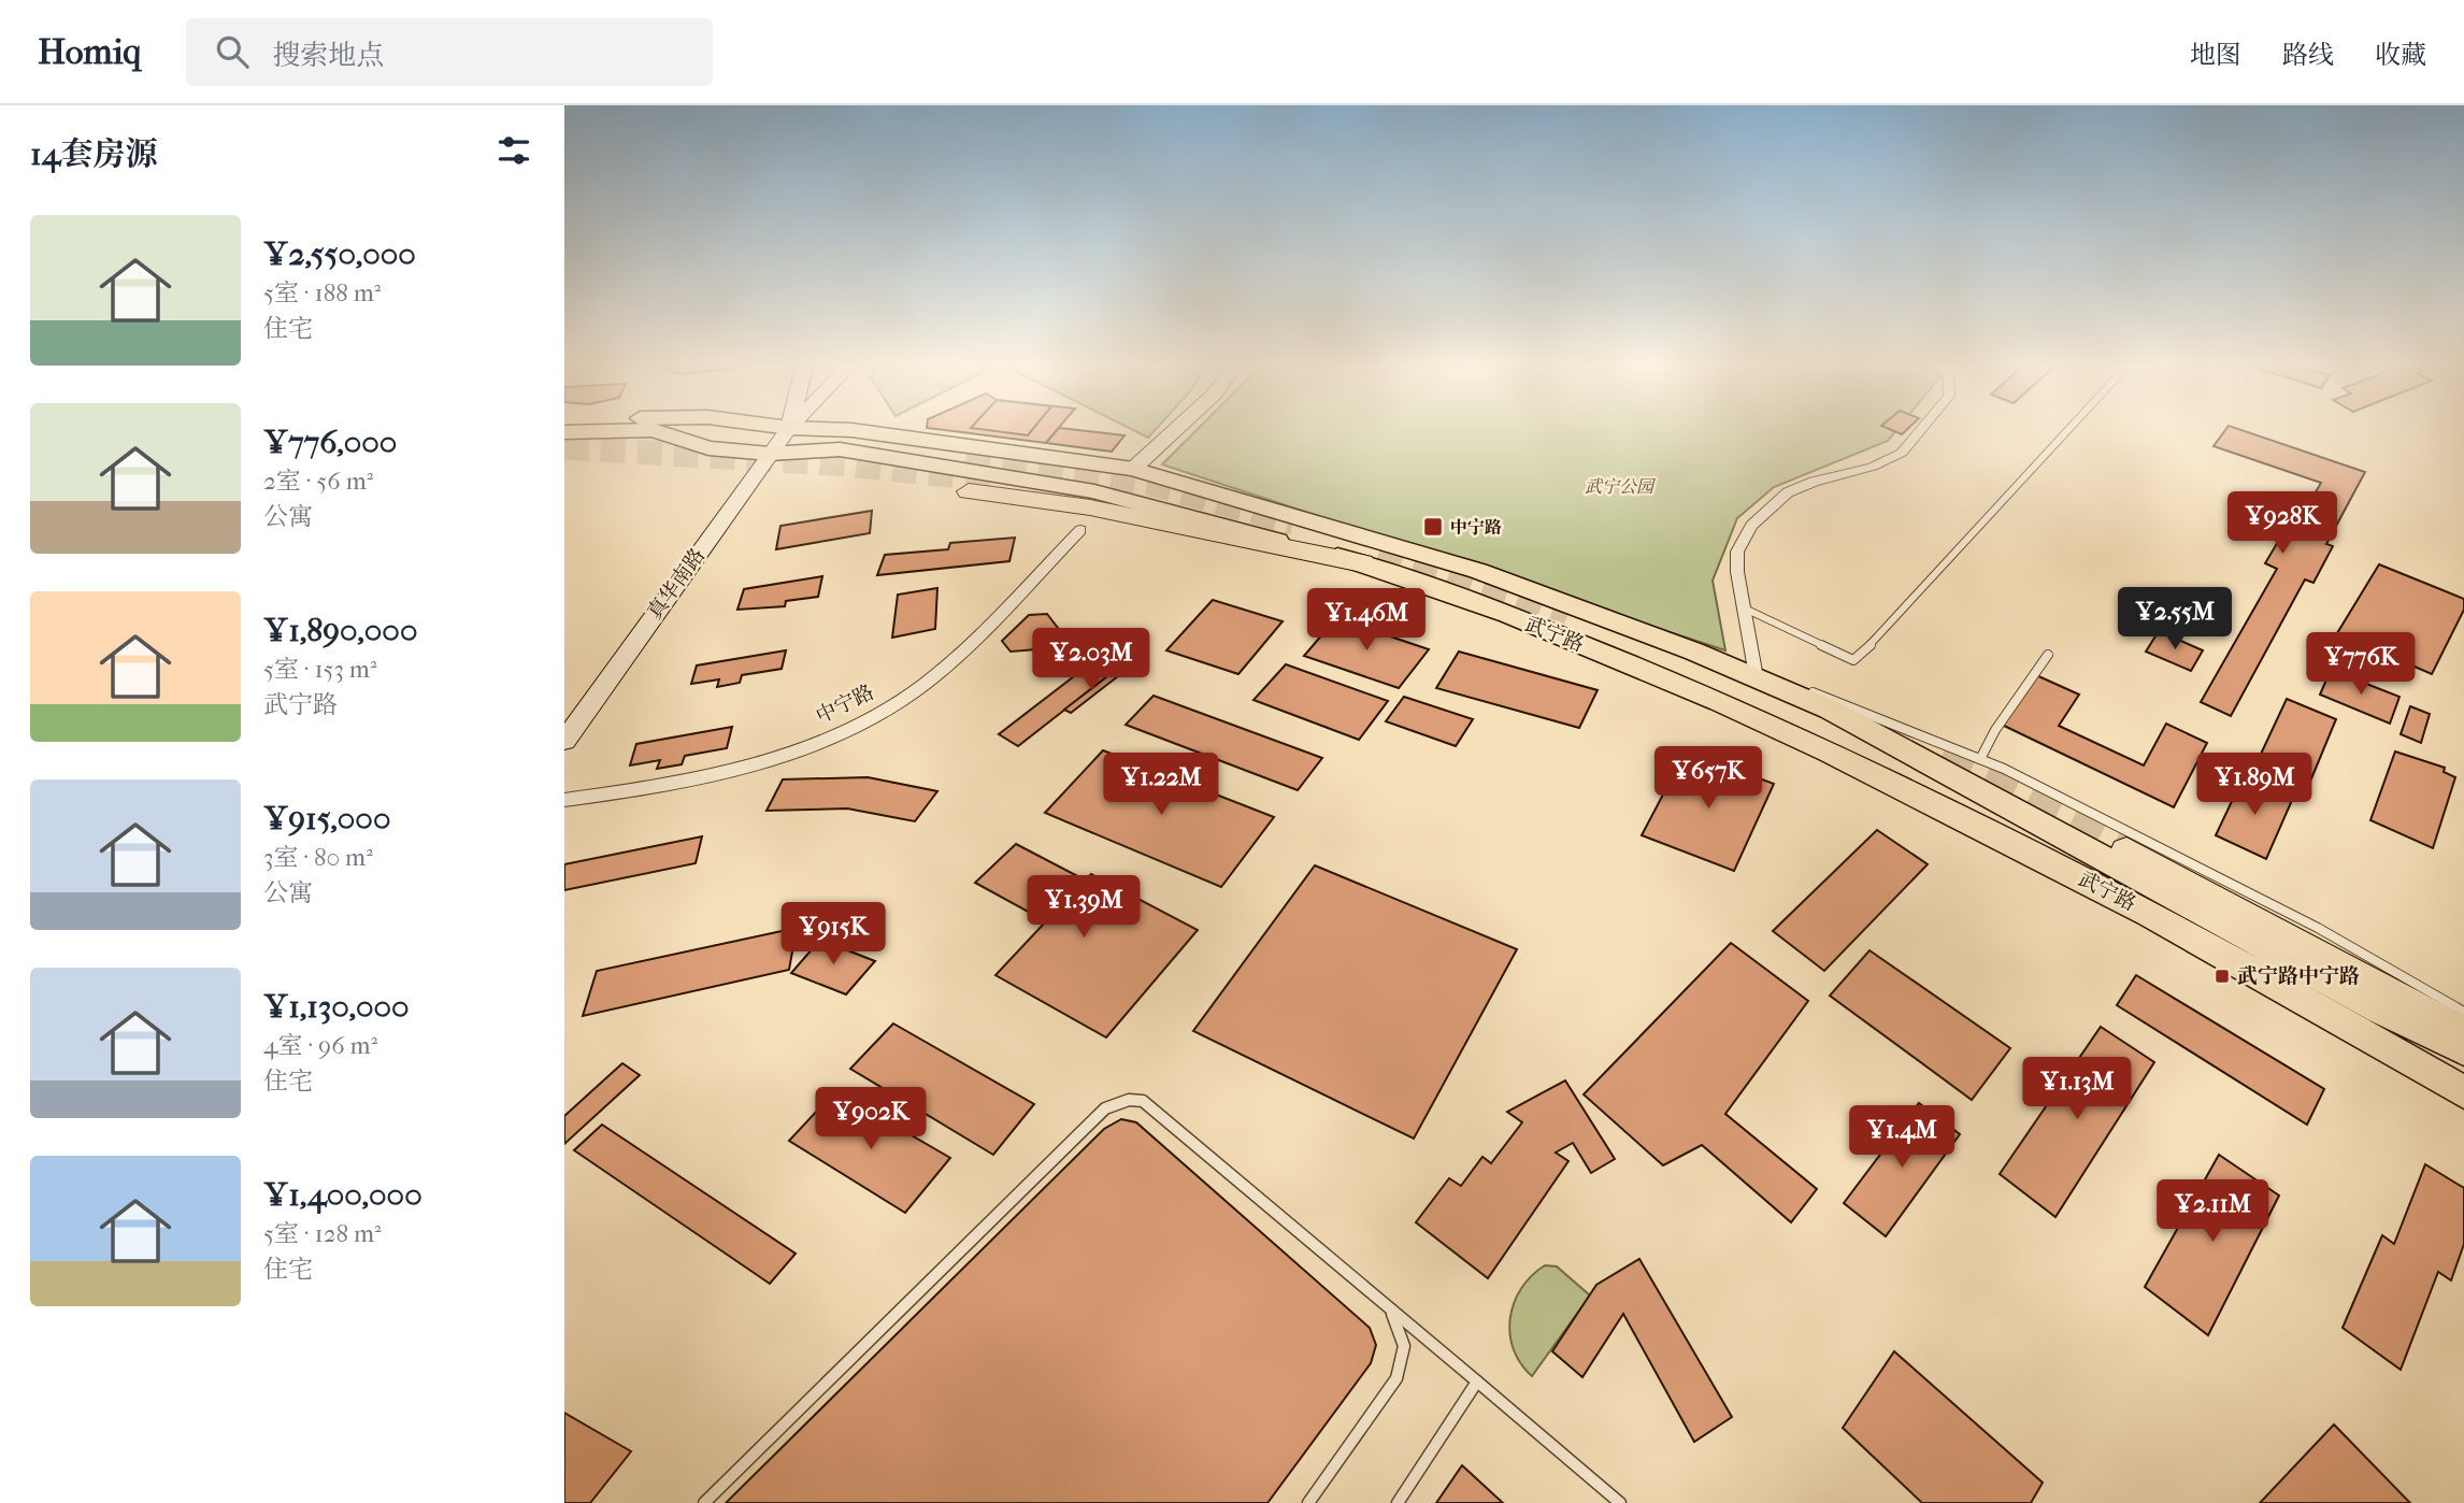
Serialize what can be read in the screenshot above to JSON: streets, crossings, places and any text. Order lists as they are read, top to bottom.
{
  "streets": {
    "main road": ["真华南路", "武宁路"],
    "street": ["中宁路"]
  },
  "crossings": [
    ["真华南路", "武宁路"]
  ],
  "parks": ["武宁公园"],
  "places": {
    "transit": ["中宁路", "武宁路中宁路"]
  },
  "page": {
    "header": "Homiq",
    "search": "搜索地点",
    "nav": ["地图", "路线", "收藏"],
    "heading": "14套房源",
    "list": [
      {
        "name": "¥2,550,000",
        "note": "5室 · 188 m² · 住宅"
      },
      {
        "name": "¥776,000",
        "note": "2室 · 56 m² · 公寓"
      },
      {
        "name": "¥1,890,000",
        "note": "5室 · 153 m² · 武宁路"
      },
      {
        "name": "¥915,000",
        "note": "3室 · 80 m² · 公寓"
      },
      {
        "name": "¥1,130,000",
        "note": "4室 · 96 m² · 住宅"
      },
      {
        "name": "¥1,400,000",
        "note": "5室 · 128 m² · 住宅"
      }
    ],
    "price": [
      "¥928K",
      "¥2.55M",
      "¥1.46M",
      "¥2.03M",
      "¥776K",
      "¥657K",
      "¥1.22M",
      "¥1.89M",
      "¥1.39M",
      "¥915K",
      "¥1.13M",
      "¥902K",
      "¥1.4M",
      "¥2.11M"
    ]
  }
}
